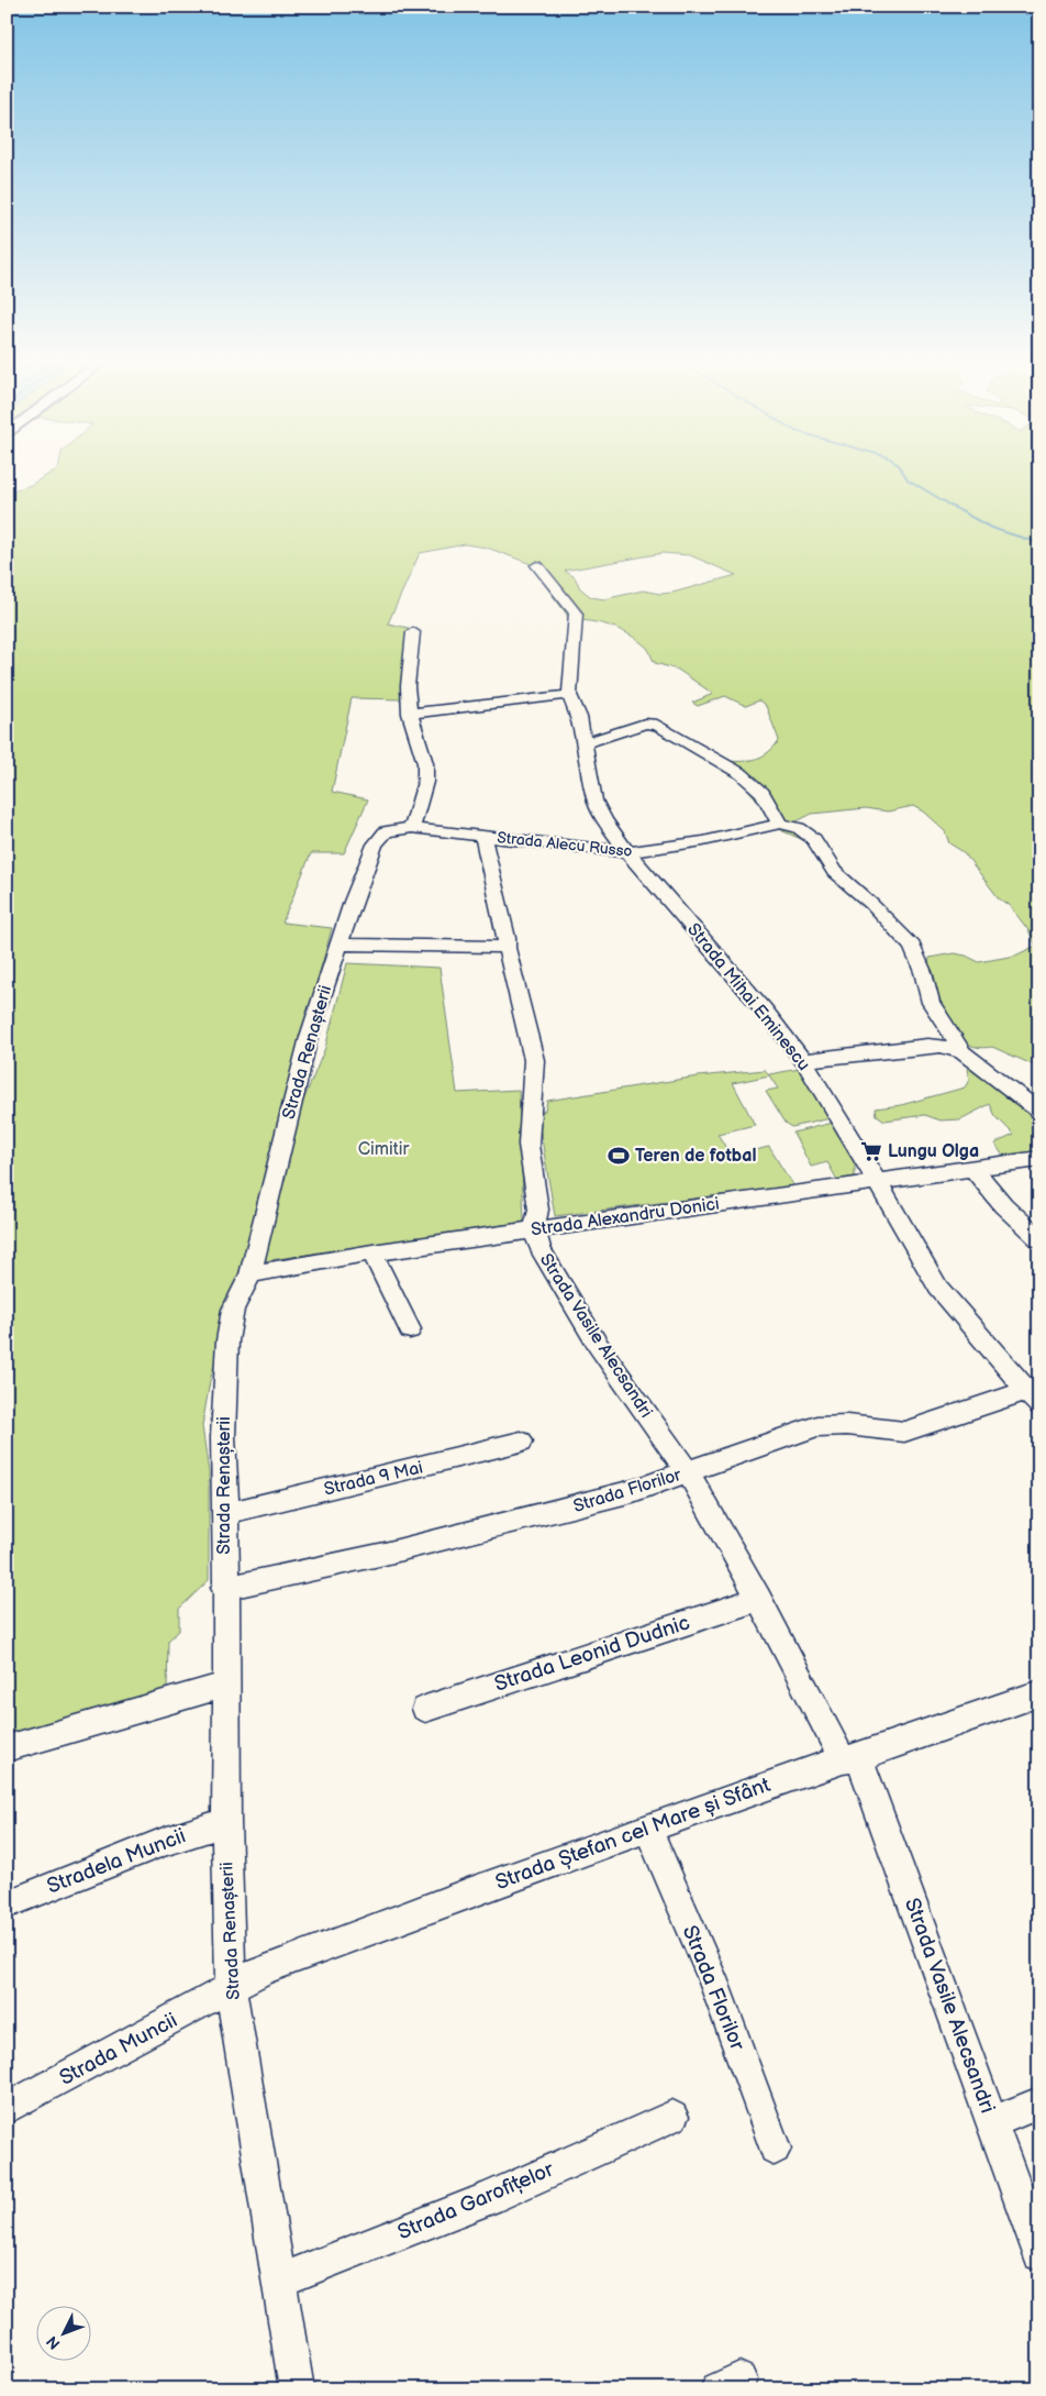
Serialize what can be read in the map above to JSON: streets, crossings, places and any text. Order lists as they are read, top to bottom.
{
  "streets": {
    "street": [
      "Strada Alecu Russo",
      "Strada Mihai Eminescu",
      "Strada Renașterii",
      "Strada Alexandru Donici",
      "Strada Vasile Alecsandri",
      "Strada 9 Mai",
      "Strada Florilor",
      "Strada Leonid Dudnic",
      "Strada Ștefan cel Mare și Sfânt",
      "Stradela Muncii",
      "Strada Muncii",
      "Strada Garofițelor"
    ]
  },
  "crossings": [
    ["Strada Alecu Russo", "Strada Mihai Eminescu"],
    ["Strada Alecu Russo", "Strada Renașterii"],
    ["Strada Alecu Russo", "Strada Vasile Alecsandri"],
    ["Strada Mihai Eminescu", "Strada Alexandru Donici"],
    ["Strada Mihai Eminescu", "Strada Florilor"],
    ["Strada Renașterii", "Strada Alexandru Donici"],
    ["Strada Renașterii", "Strada 9 Mai"],
    ["Strada Renașterii", "Strada Florilor"],
    ["Strada Renașterii", "Strada Ștefan cel Mare și Sfânt"],
    ["Strada Renașterii", "Stradela Muncii"],
    ["Strada Renașterii", "Strada Muncii"],
    ["Strada Renașterii", "Strada Garofițelor"],
    ["Strada Alexandru Donici", "Strada Vasile Alecsandri"],
    ["Strada Vasile Alecsandri", "Strada Florilor"],
    ["Strada Vasile Alecsandri", "Strada Leonid Dudnic"],
    ["Strada Vasile Alecsandri", "Strada Ștefan cel Mare și Sfânt"],
    ["Strada Florilor", "Strada Ștefan cel Mare și Sfânt"],
    ["Strada Ștefan cel Mare și Sfânt", "Strada Muncii"]
  ],
  "parks": ["Cimitir"],
  "places": {
    "supermarket": ["Lungu Olga"],
    "sports": ["Teren de fotbal"]
  },
  "north": "bottom left"
}
